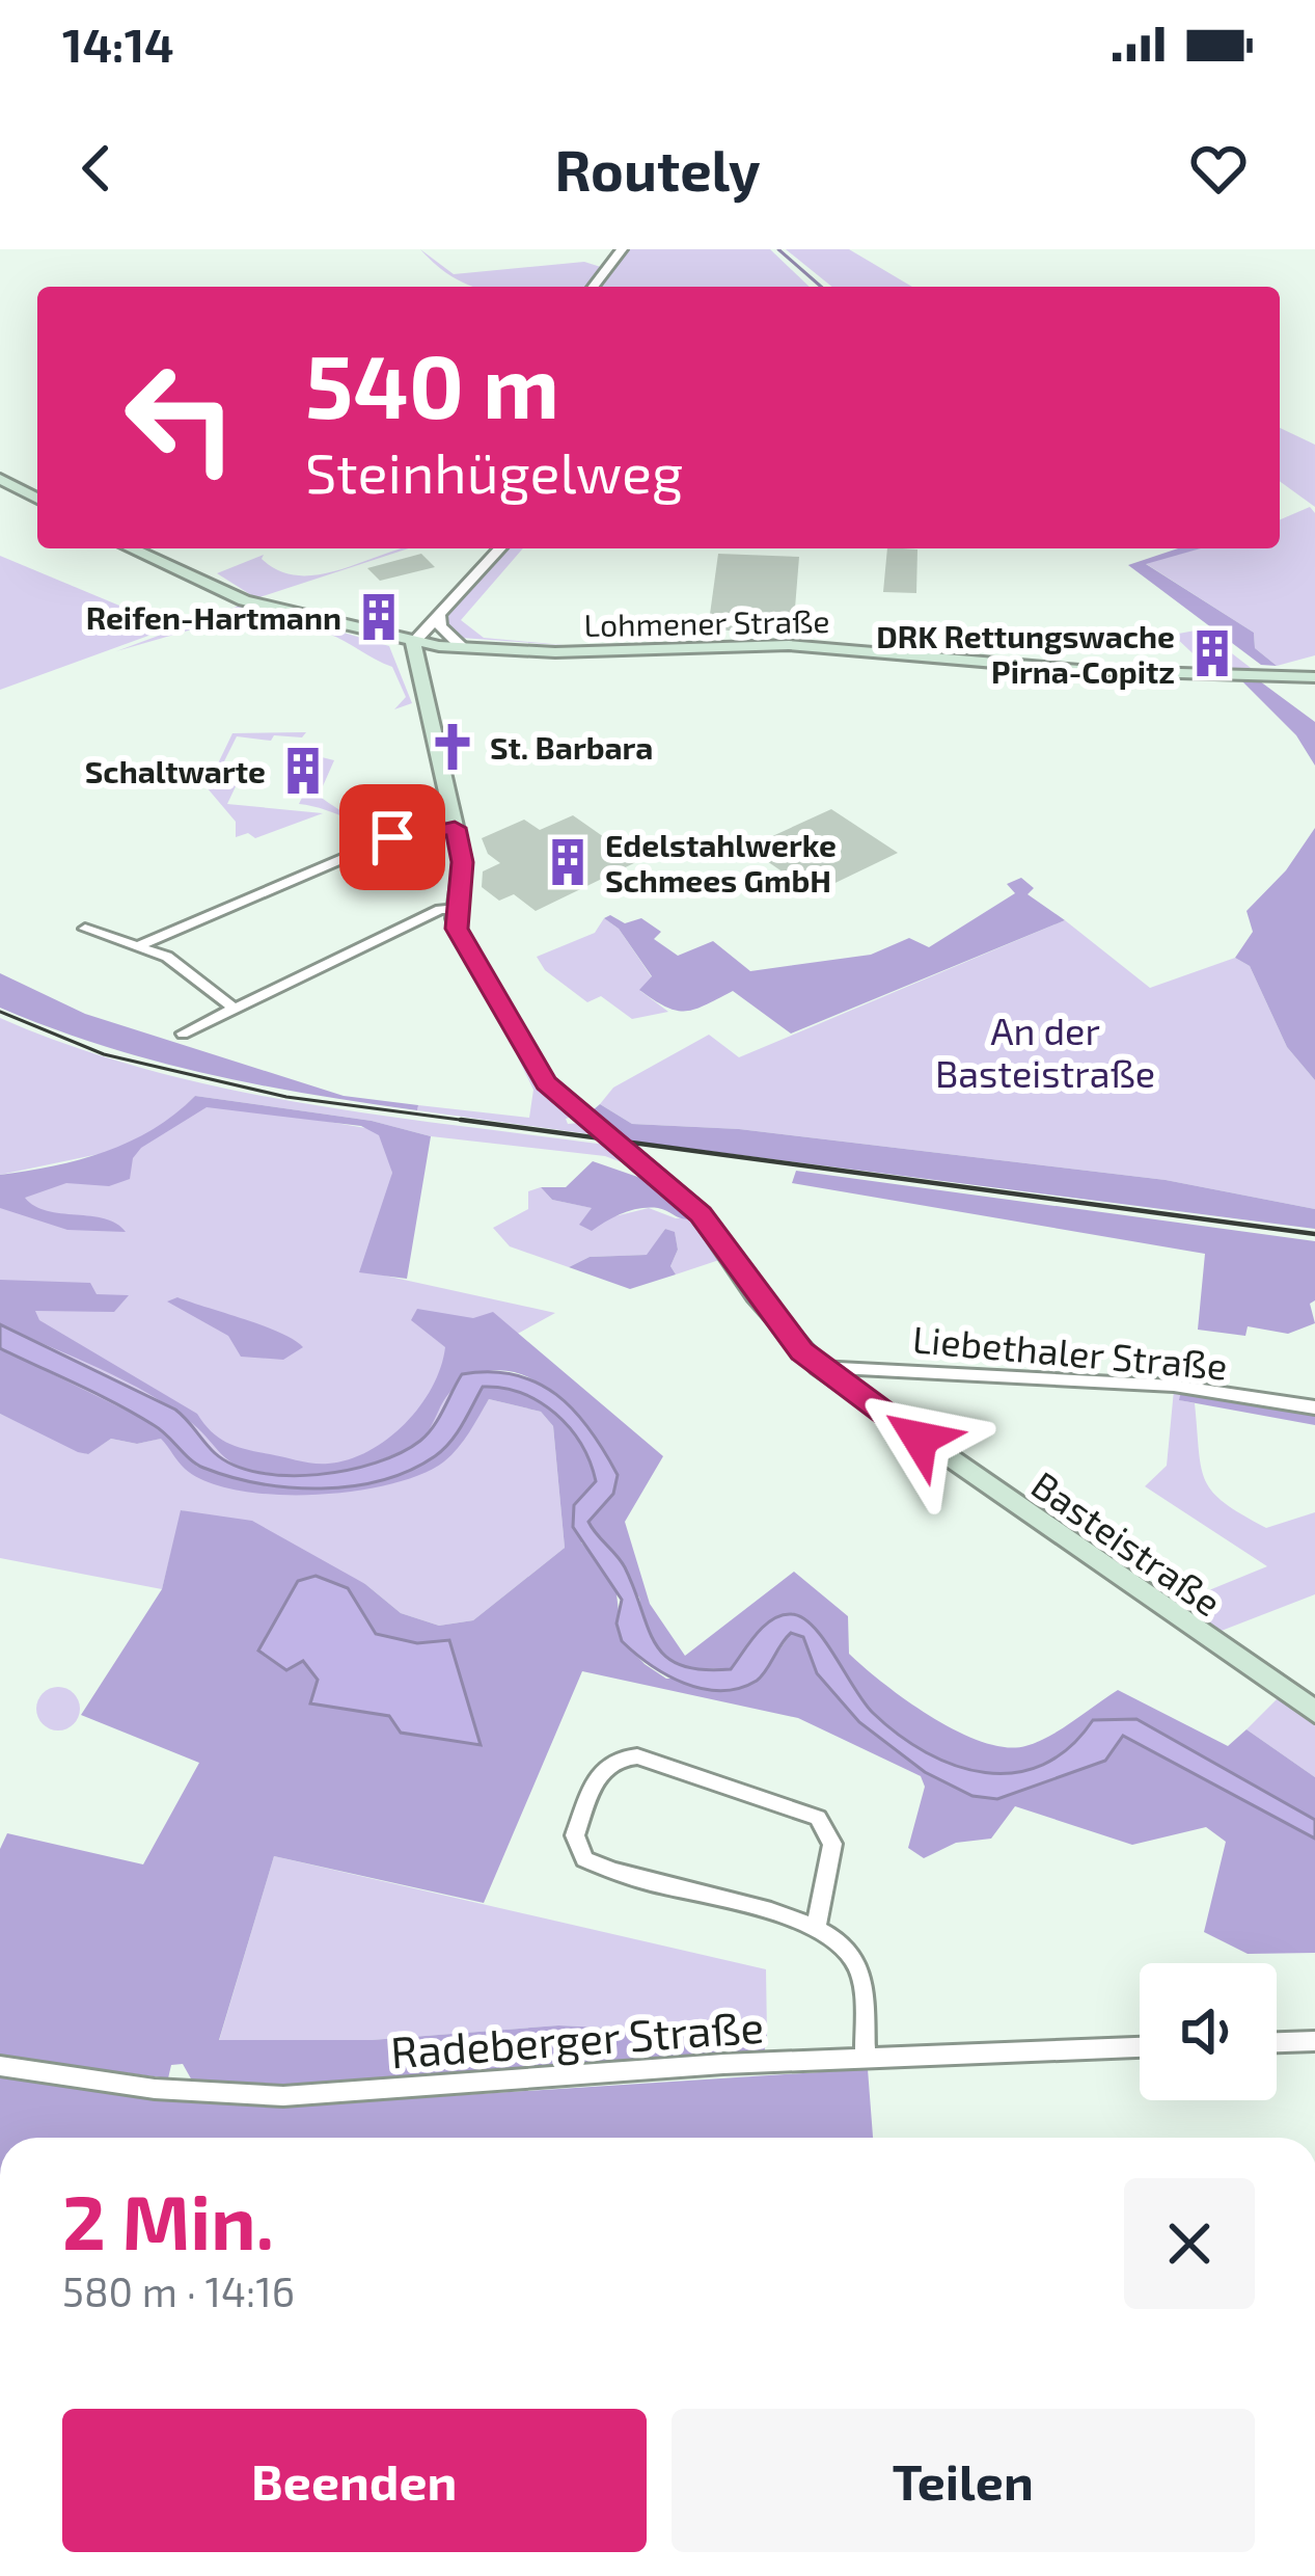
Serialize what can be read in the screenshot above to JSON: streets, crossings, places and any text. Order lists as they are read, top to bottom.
{
  "streets": {
    "main road": ["Lohmener Straße", "Basteistraße"],
    "street": ["Liebethaler Straße", "Radeberger Straße"]
  },
  "crossings": [
    ["Lohmener Straße", "Basteistraße"],
    ["Liebethaler Straße", "Basteistraße"]
  ],
  "parks": ["An der Basteistraße"],
  "places": {
    "building": [
      "Reifen-Hartmann",
      "DRK Rettungswache Pirna-Copitz",
      "Schaltwarte",
      "Edelstahlwerke Schmees GmbH"
    ],
    "church": ["St. Barbara"]
  },
  "page": {
    "status": "14:14",
    "header": "Routely",
    "turn": ["540 m", "Steinhügelweg"],
    "heading": ["2 Min.", "580 m · 14:16"],
    "buttons": ["Beenden", "Teilen"]
  }
}
